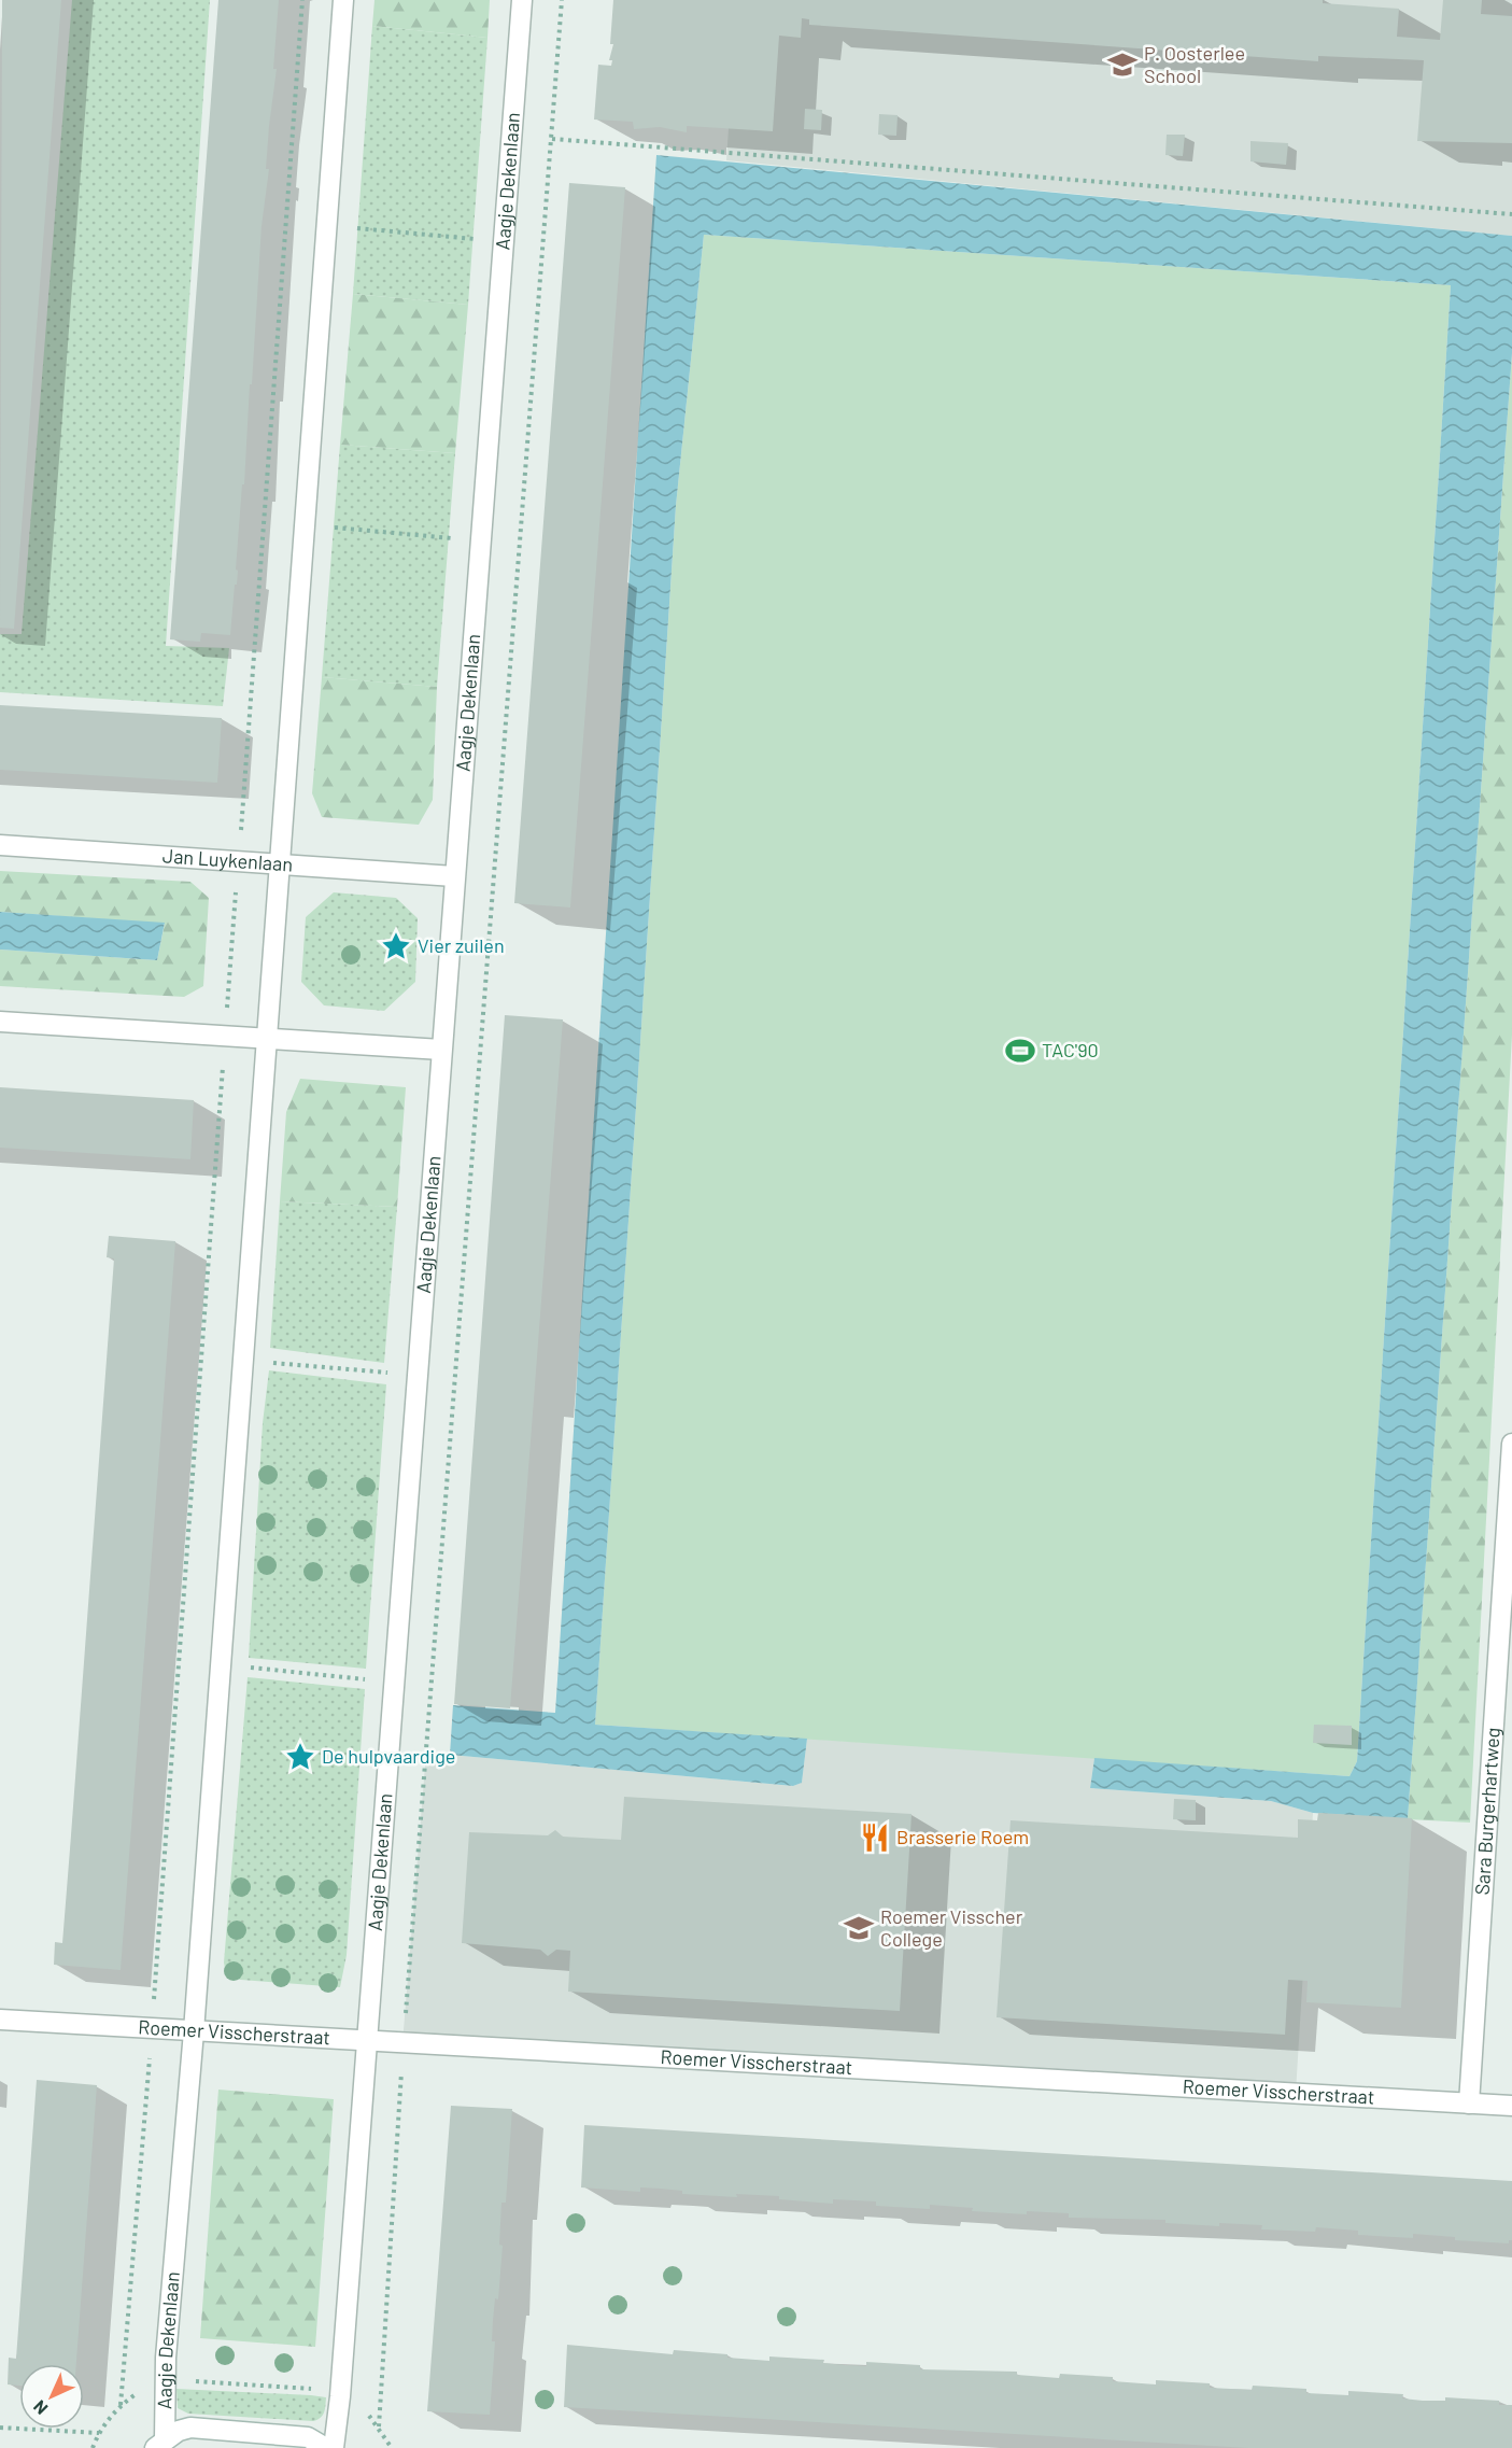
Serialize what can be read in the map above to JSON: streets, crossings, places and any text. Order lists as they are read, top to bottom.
{
  "streets": {
    "street": [
      "Aagje Dekenlaan",
      "Jan Luykenlaan",
      "Sara Burgerhartweg",
      "Roemer Visscherstraat"
    ]
  },
  "crossings": [
    ["Aagje Dekenlaan", "Jan Luykenlaan"],
    ["Aagje Dekenlaan", "Roemer Visscherstraat"],
    ["Sara Burgerhartweg", "Roemer Visscherstraat"]
  ],
  "places": {
    "school or university": ["P. Oosterlee School", "Roemer Visscher College"],
    "place": ["Vier zuilen", "De hulpvaardige"],
    "sports": ["TAC'90"],
    "restaurant": ["Brasserie Roem"]
  },
  "north": "bottom left"
}
